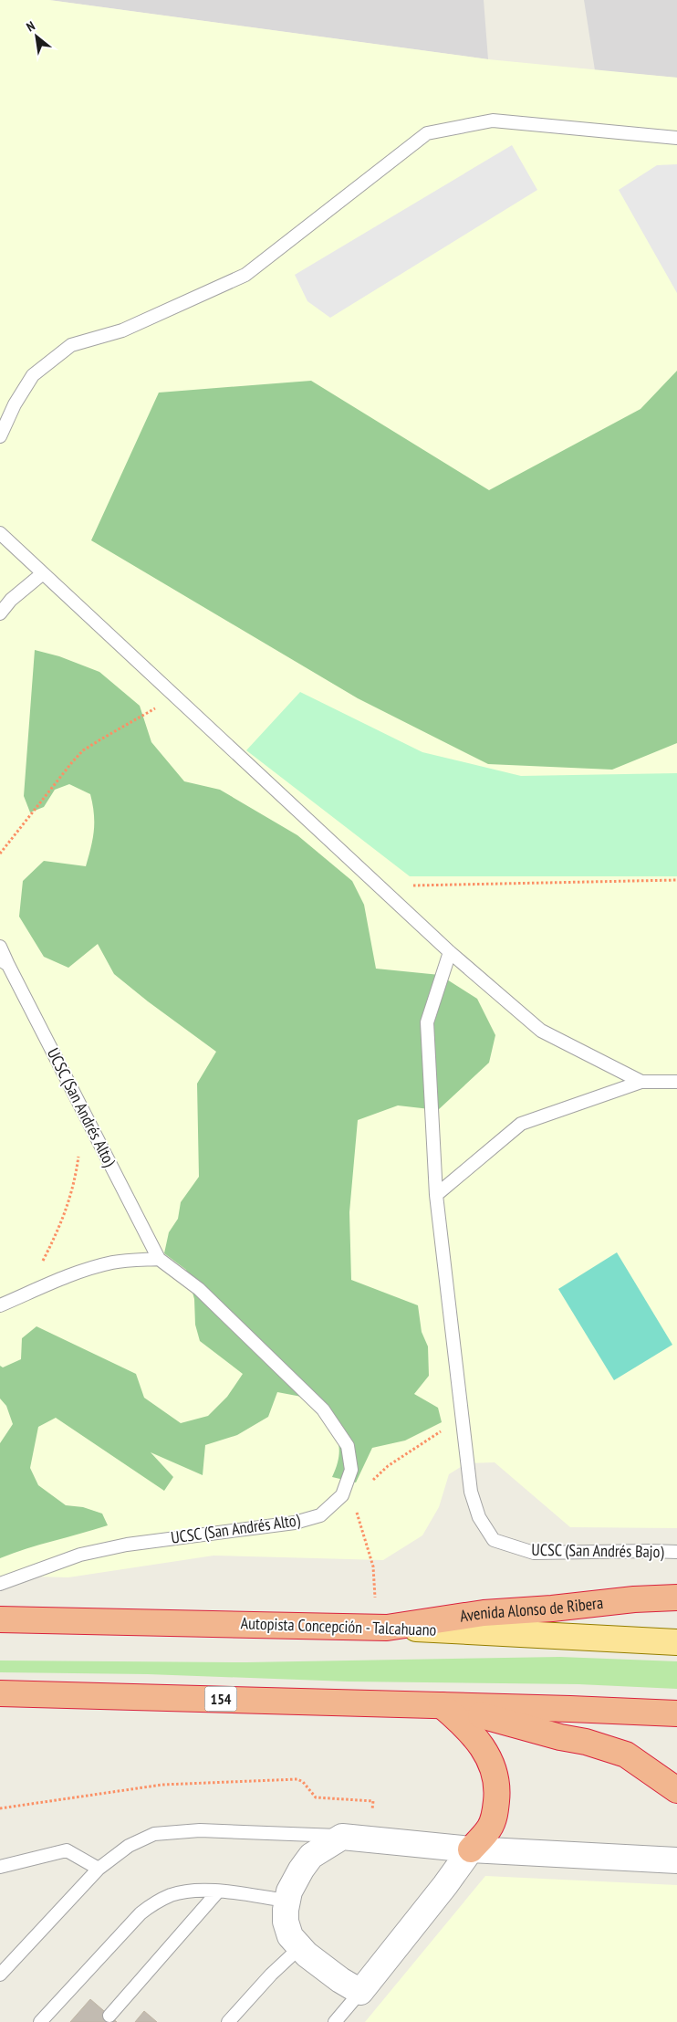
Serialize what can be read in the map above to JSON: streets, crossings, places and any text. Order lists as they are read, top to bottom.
{
  "streets": {
    "highway": ["Avenida Alonso de Ribera", "Autopista Concepción - Talcahuano", "154"],
    "lane": ["UCSC (San Andrés Alto)", "UCSC (San Andrés Bajo)"]
  },
  "crossings": [
    ["Avenida Alonso de Ribera", "Autopista Concepción - Talcahuano"]
  ],
  "north": "top left"
}
